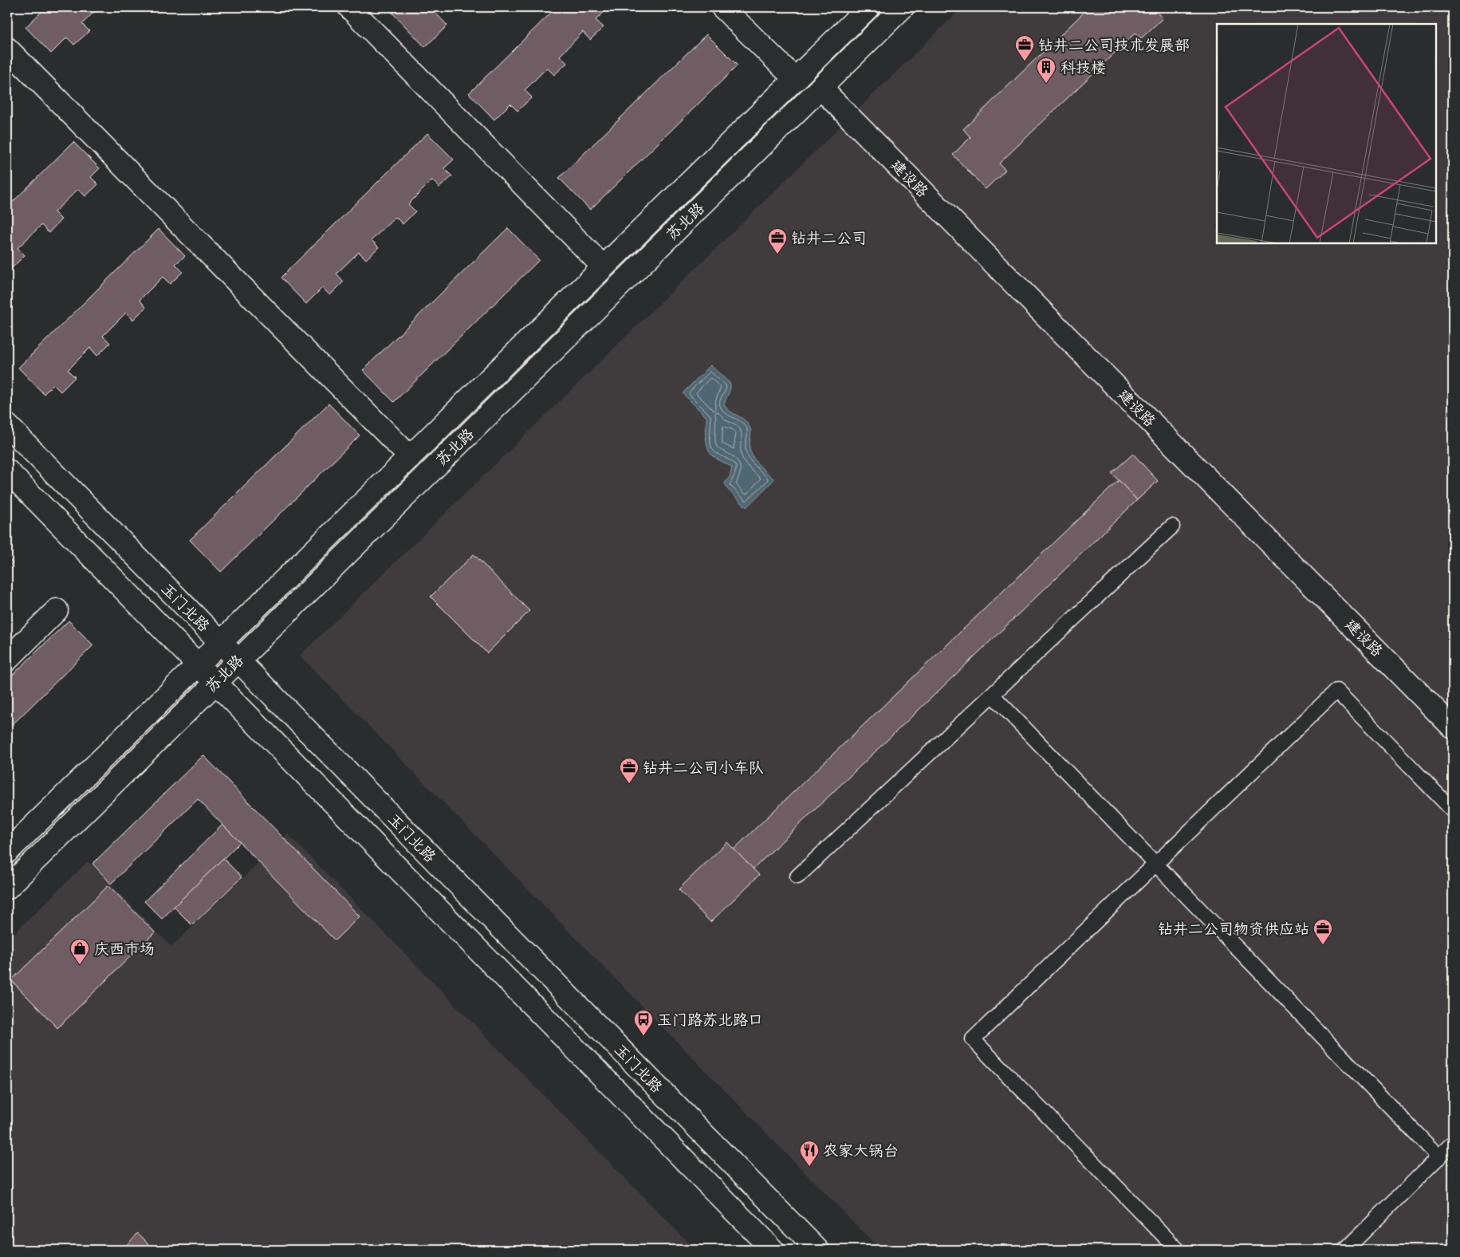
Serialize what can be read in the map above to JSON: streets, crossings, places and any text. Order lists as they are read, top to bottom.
{
  "streets": {
    "street": ["建设路", "苏北路", "玉门北路"]
  },
  "crossings": [
    ["建设路", "苏北路"],
    ["苏北路", "玉门北路"]
  ],
  "places": {
    "office": [
      "钻井二公司技术发展部",
      "钻井二公司",
      "钻井二公司小车队",
      "钻井二公司物资供应站"
    ],
    "building": ["科技楼"],
    "shop": ["庆西市场"],
    "bus stop": ["玉门路苏北路口"],
    "restaurant": ["农家大锅台"]
  }
}
